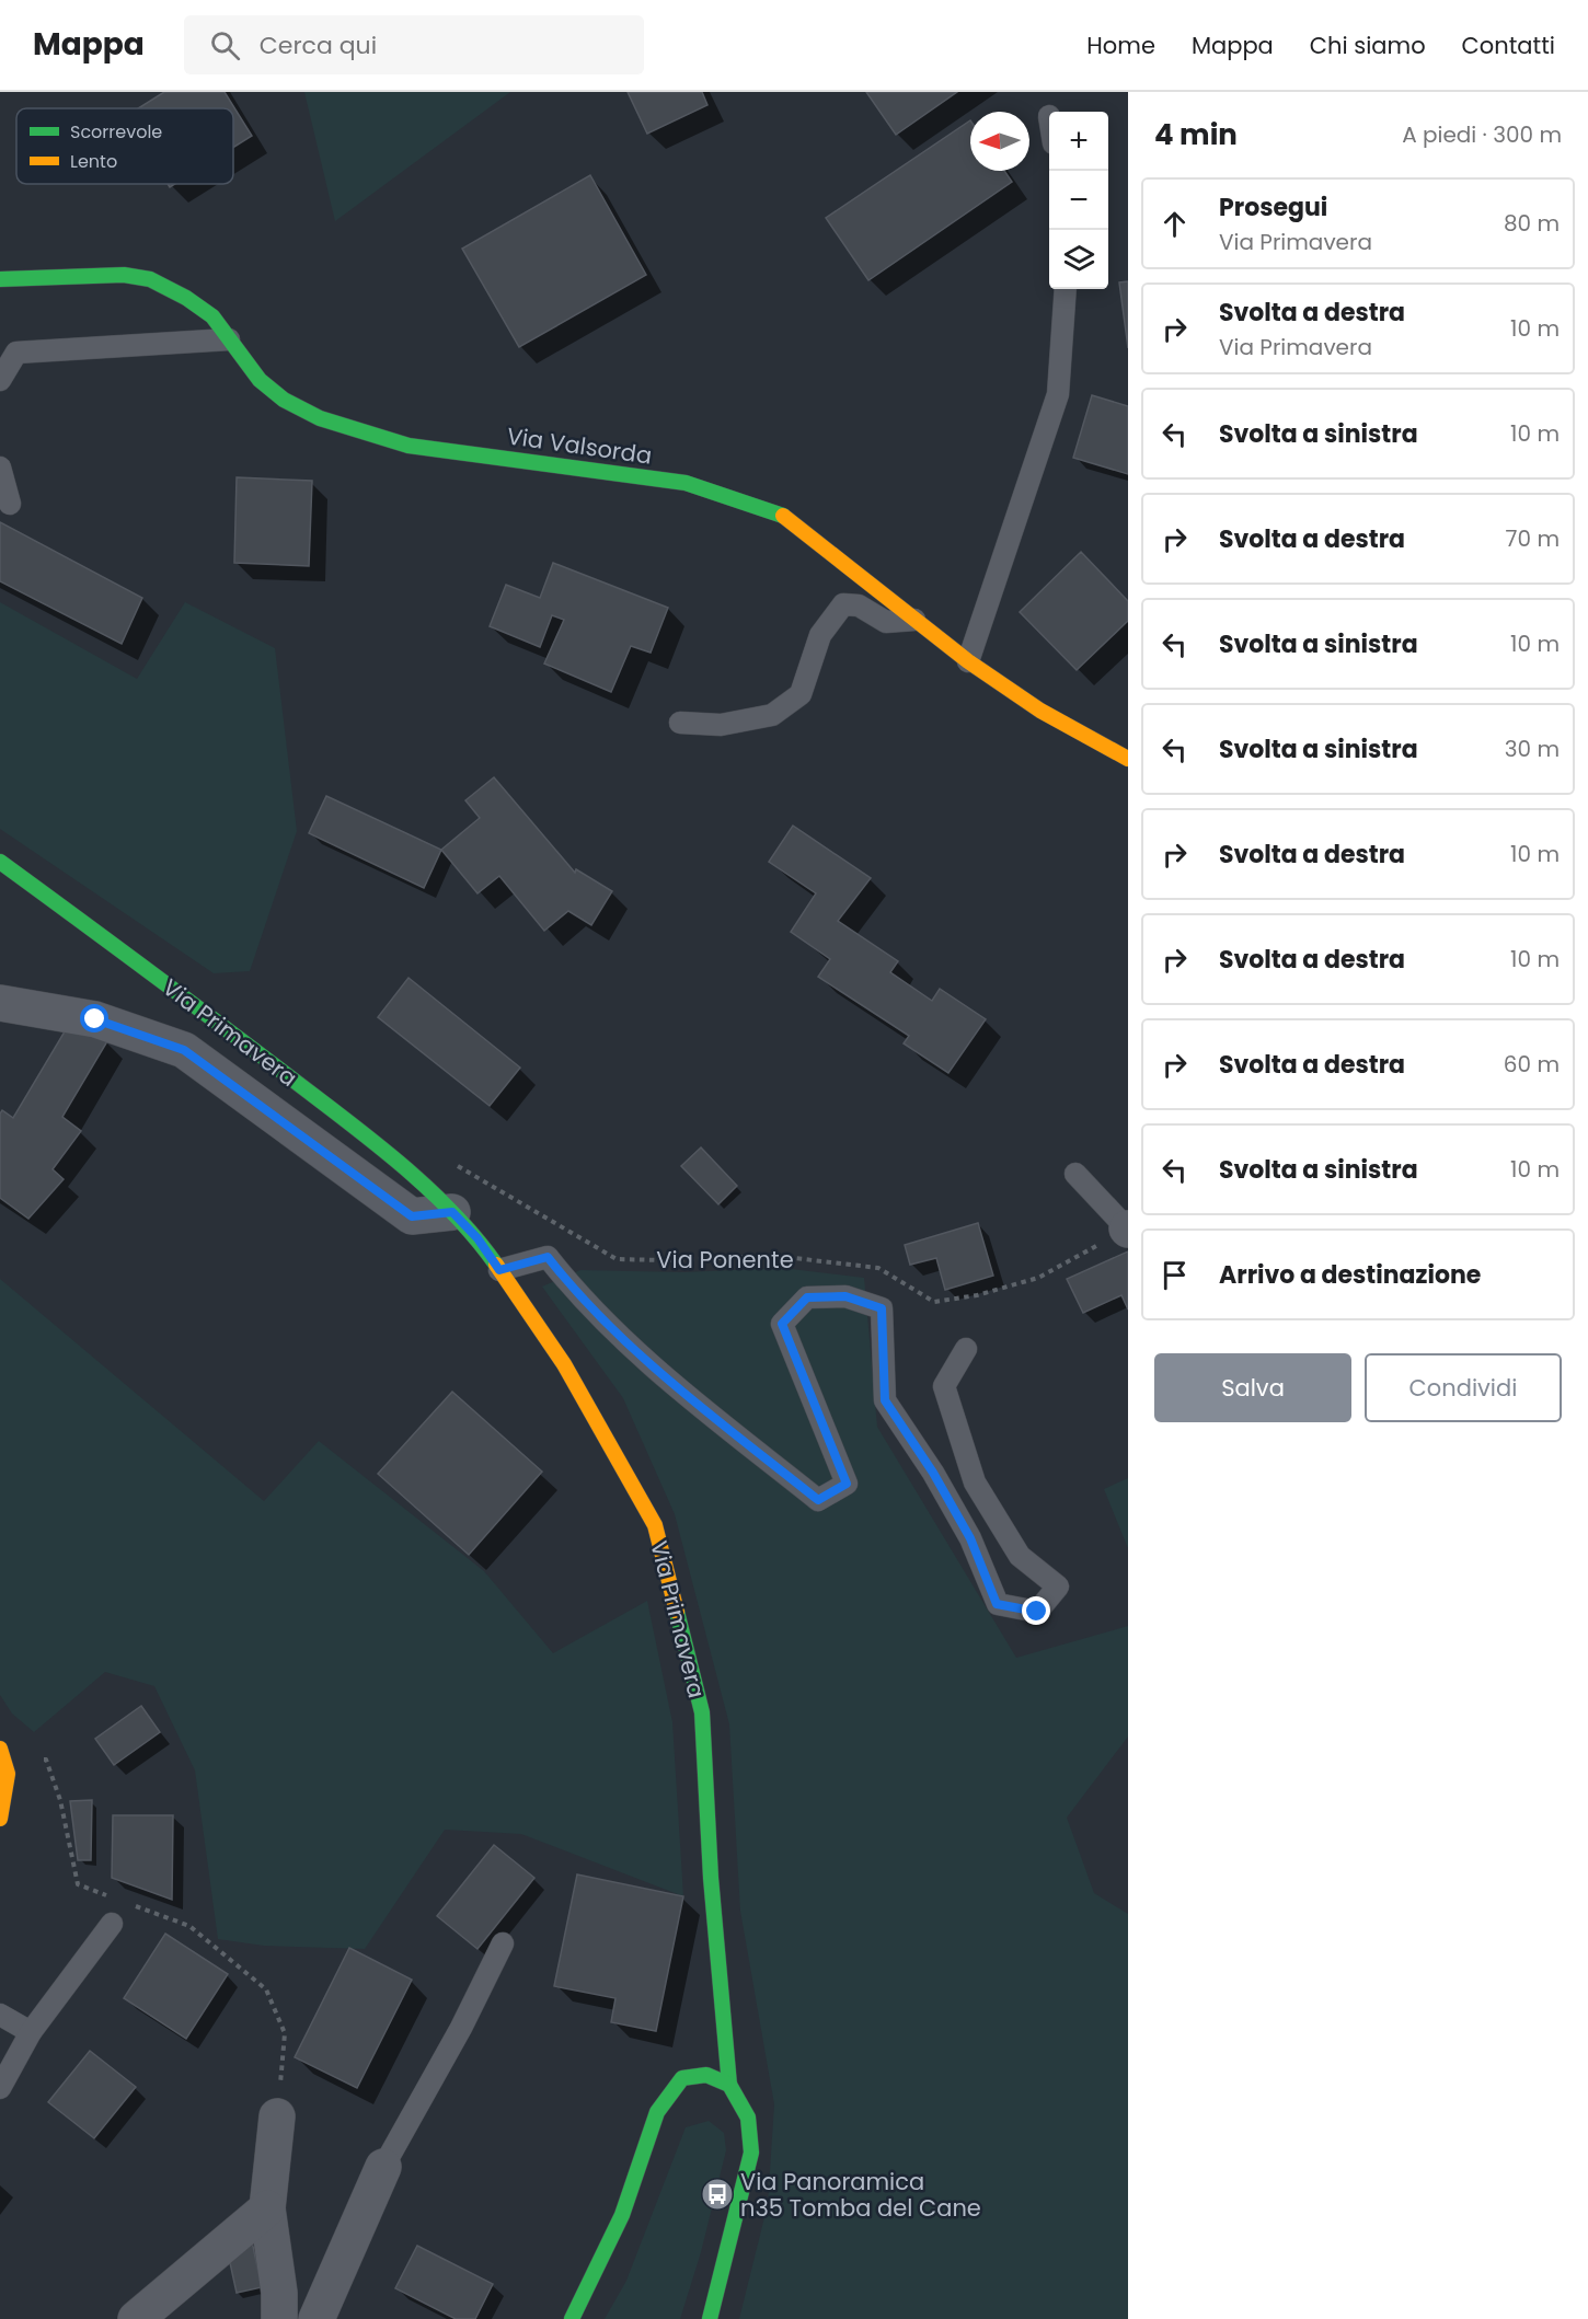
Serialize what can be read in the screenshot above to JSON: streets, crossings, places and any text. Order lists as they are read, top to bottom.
{
  "streets": {
    "street": ["Via Valsorda", "Via Primavera"],
    "path": ["Via Ponente"]
  },
  "places": {
    "bus stop": ["Via Panoramica n35 Tomba del Cane"]
  },
  "legend": ["Scorrevole", "Lento"],
  "north": "left",
  "page": {
    "header": "Mappa",
    "search": "Cerca qui",
    "nav": [
      "Home",
      "Mappa",
      "Chi siamo",
      "Contatti"
    ],
    "heading": ["4 min", "A piedi · 300 m"],
    "map_buttons": ["+", "−"],
    "list": [
      ["Prosegui", "Via Primavera", "80 m"],
      ["Svolta a destra", "Via Primavera", "10 m"],
      ["Svolta a sinistra", "10 m"],
      ["Svolta a destra", "70 m"],
      ["Svolta a sinistra", "10 m"],
      ["Svolta a sinistra", "30 m"],
      ["Svolta a destra", "10 m"],
      ["Svolta a destra", "10 m"],
      ["Svolta a destra", "60 m"],
      ["Svolta a sinistra", "10 m"],
      "Arrivo a destinazione"
    ],
    "buttons": ["Salva", "Condividi"]
  }
}
